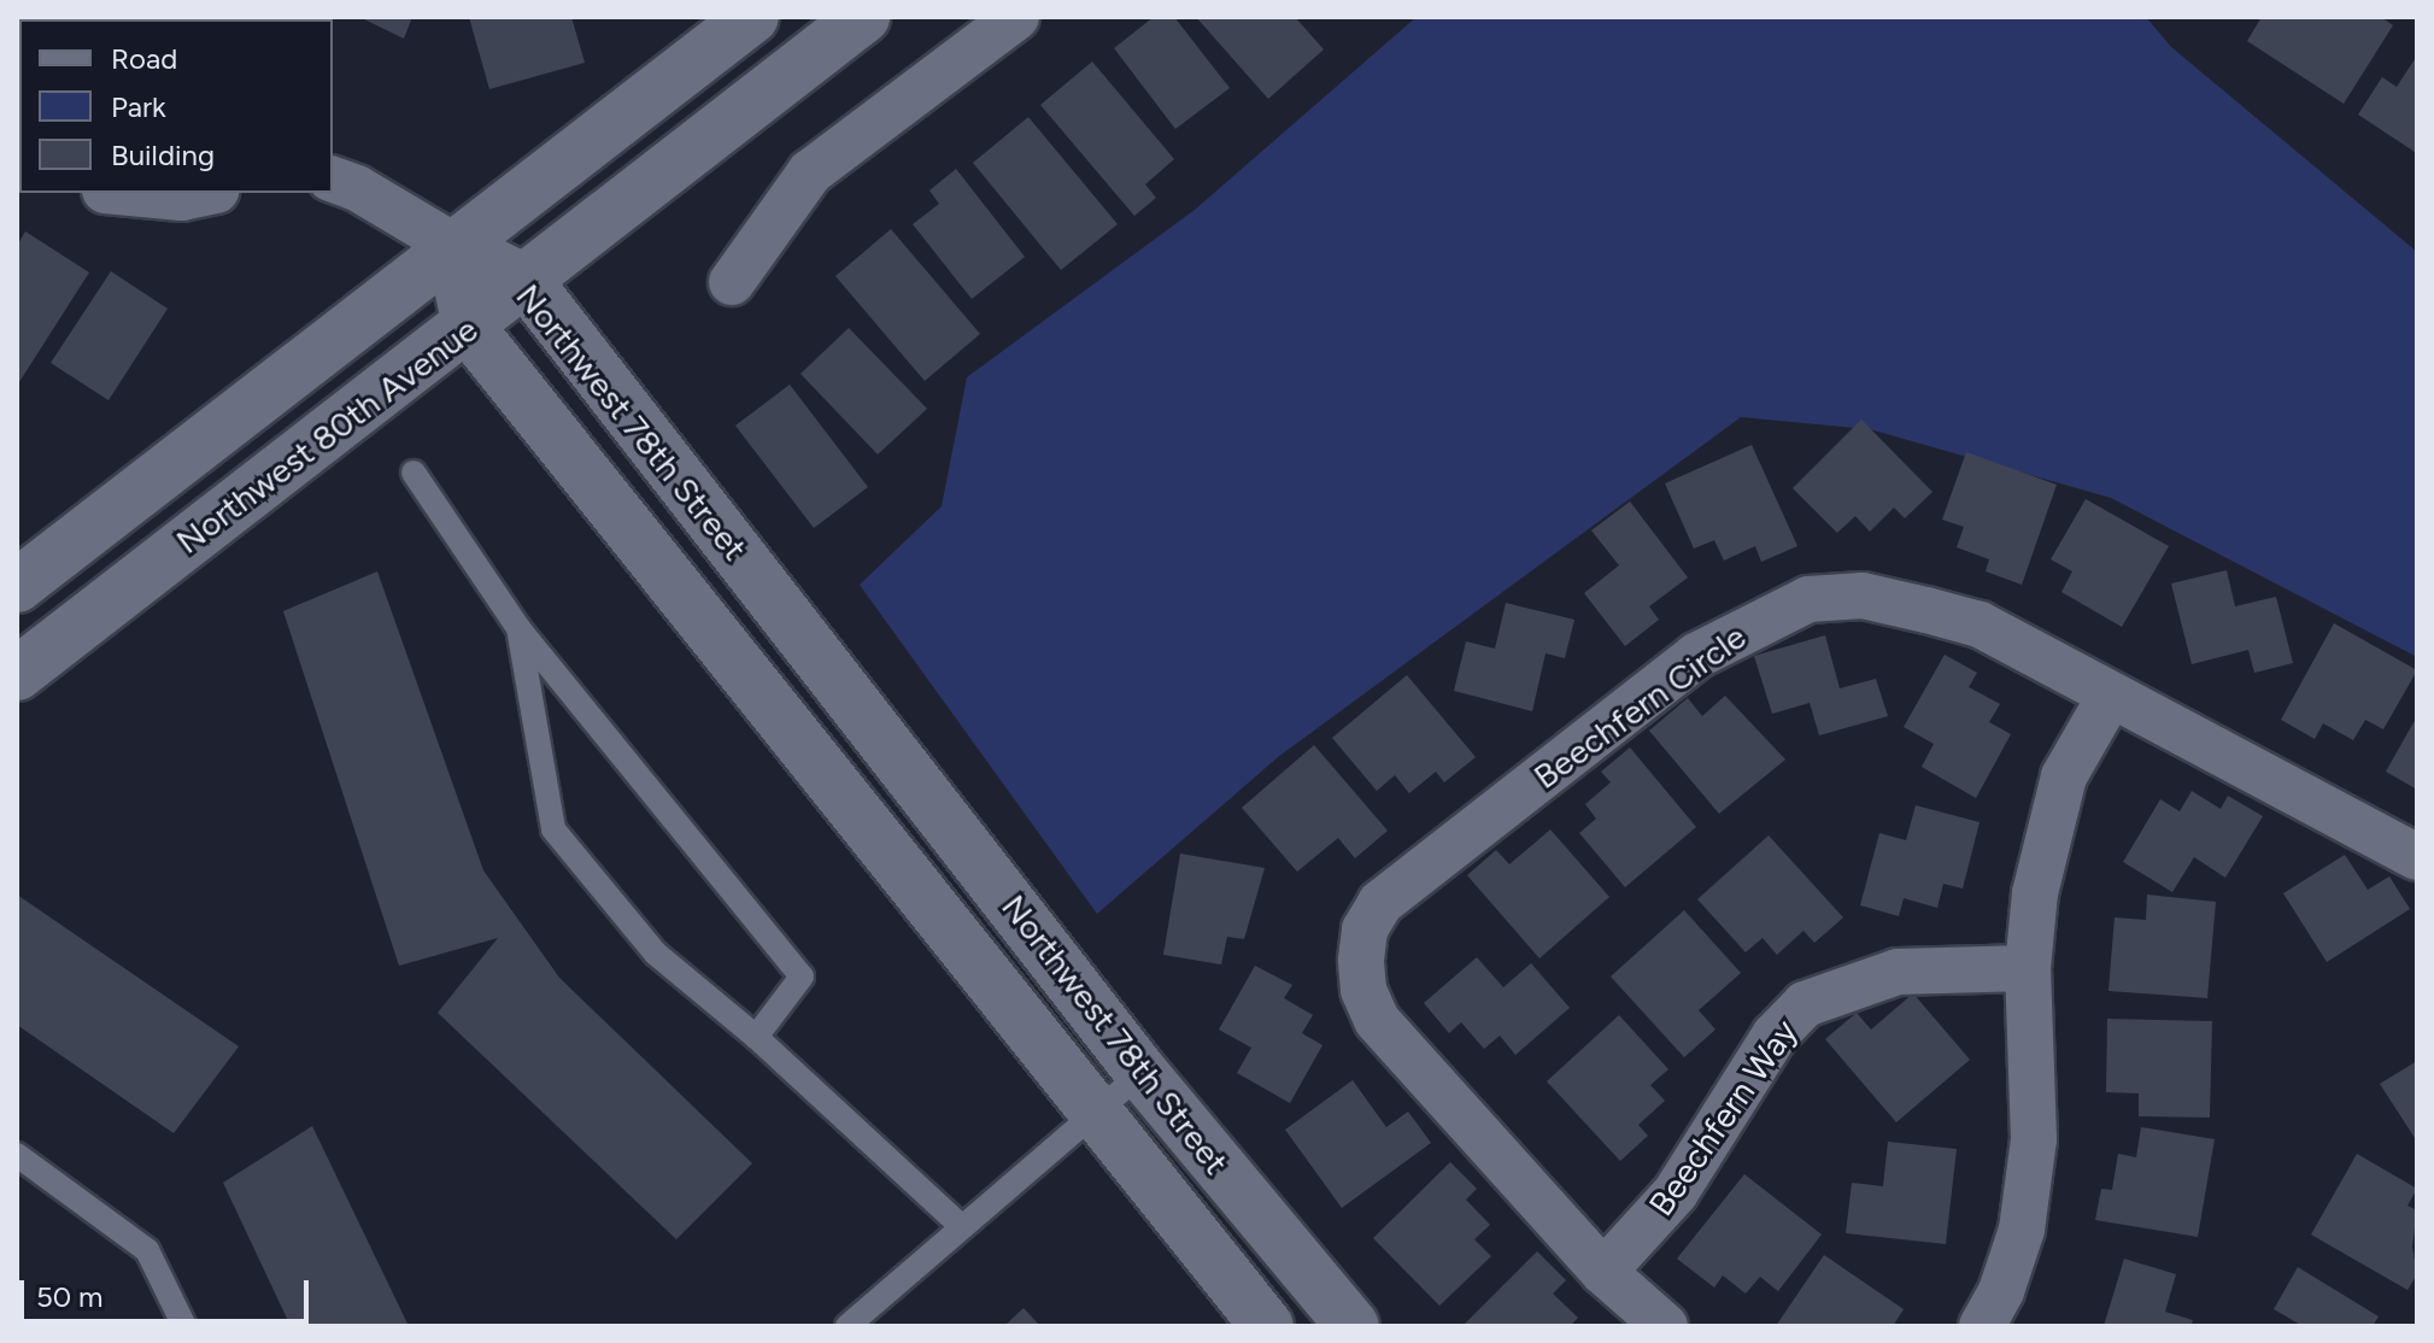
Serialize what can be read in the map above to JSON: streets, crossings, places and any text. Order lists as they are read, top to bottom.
{
  "streets": {
    "street": [
      "Northwest 78th Street",
      "Northwest 80th Avenue",
      "Beechfern Circle",
      "Beechfern Way"
    ]
  },
  "crossings": [
    ["Northwest 78th Street", "Northwest 80th Avenue"],
    ["Beechfern Circle", "Beechfern Way"]
  ],
  "legend": ["Road", "Park", "Building"],
  "scale_bar": "50 m"
}
